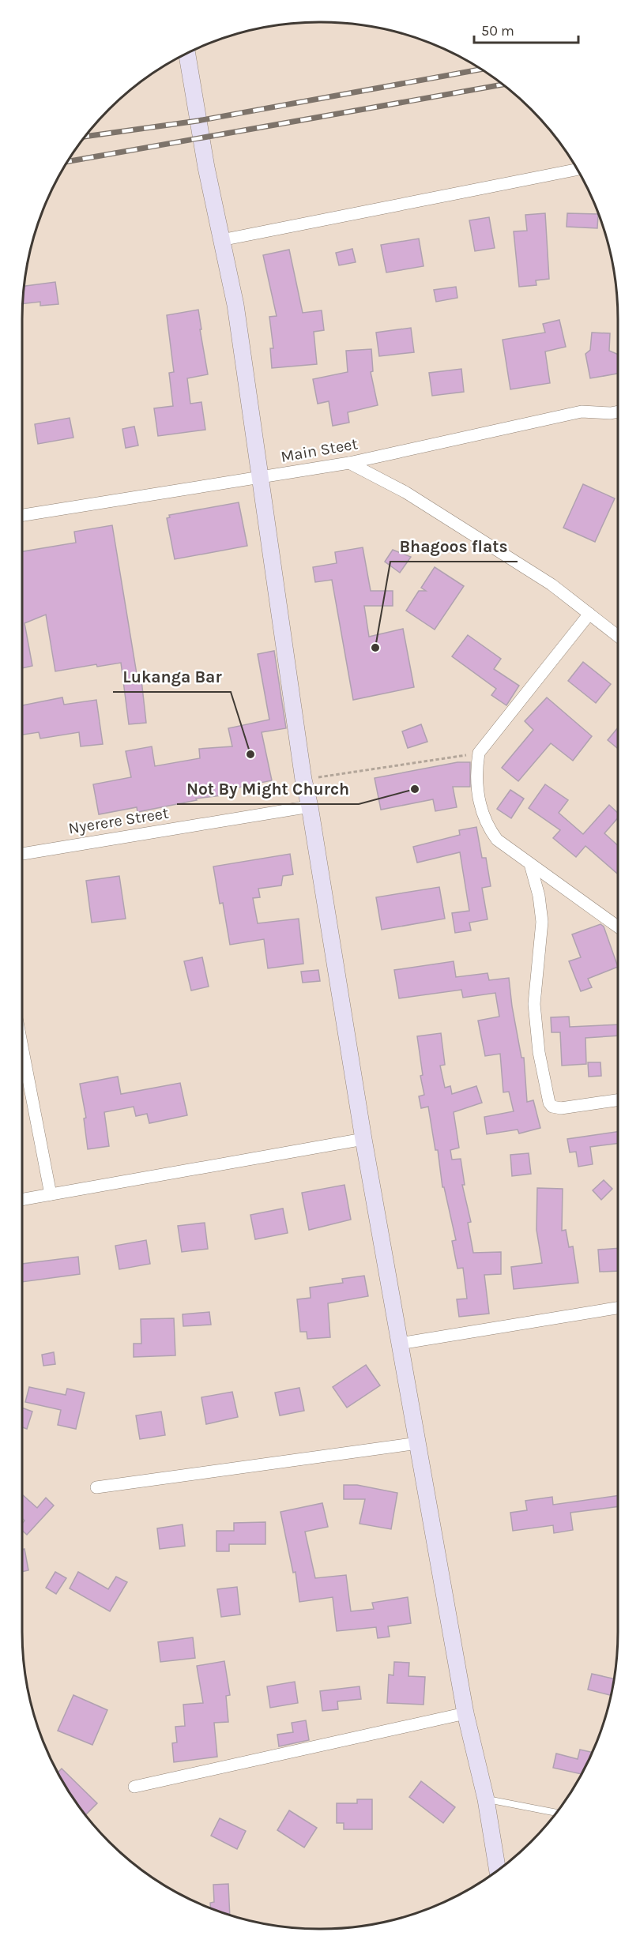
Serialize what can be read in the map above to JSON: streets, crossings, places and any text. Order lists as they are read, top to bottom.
{
  "streets": {
    "street": ["Main Steet", "Nyerere Street"]
  },
  "places": ["Bhagoos flats", "Lukanga Bar", "Not By Might Church"],
  "scale_bar": "50 m"
}
